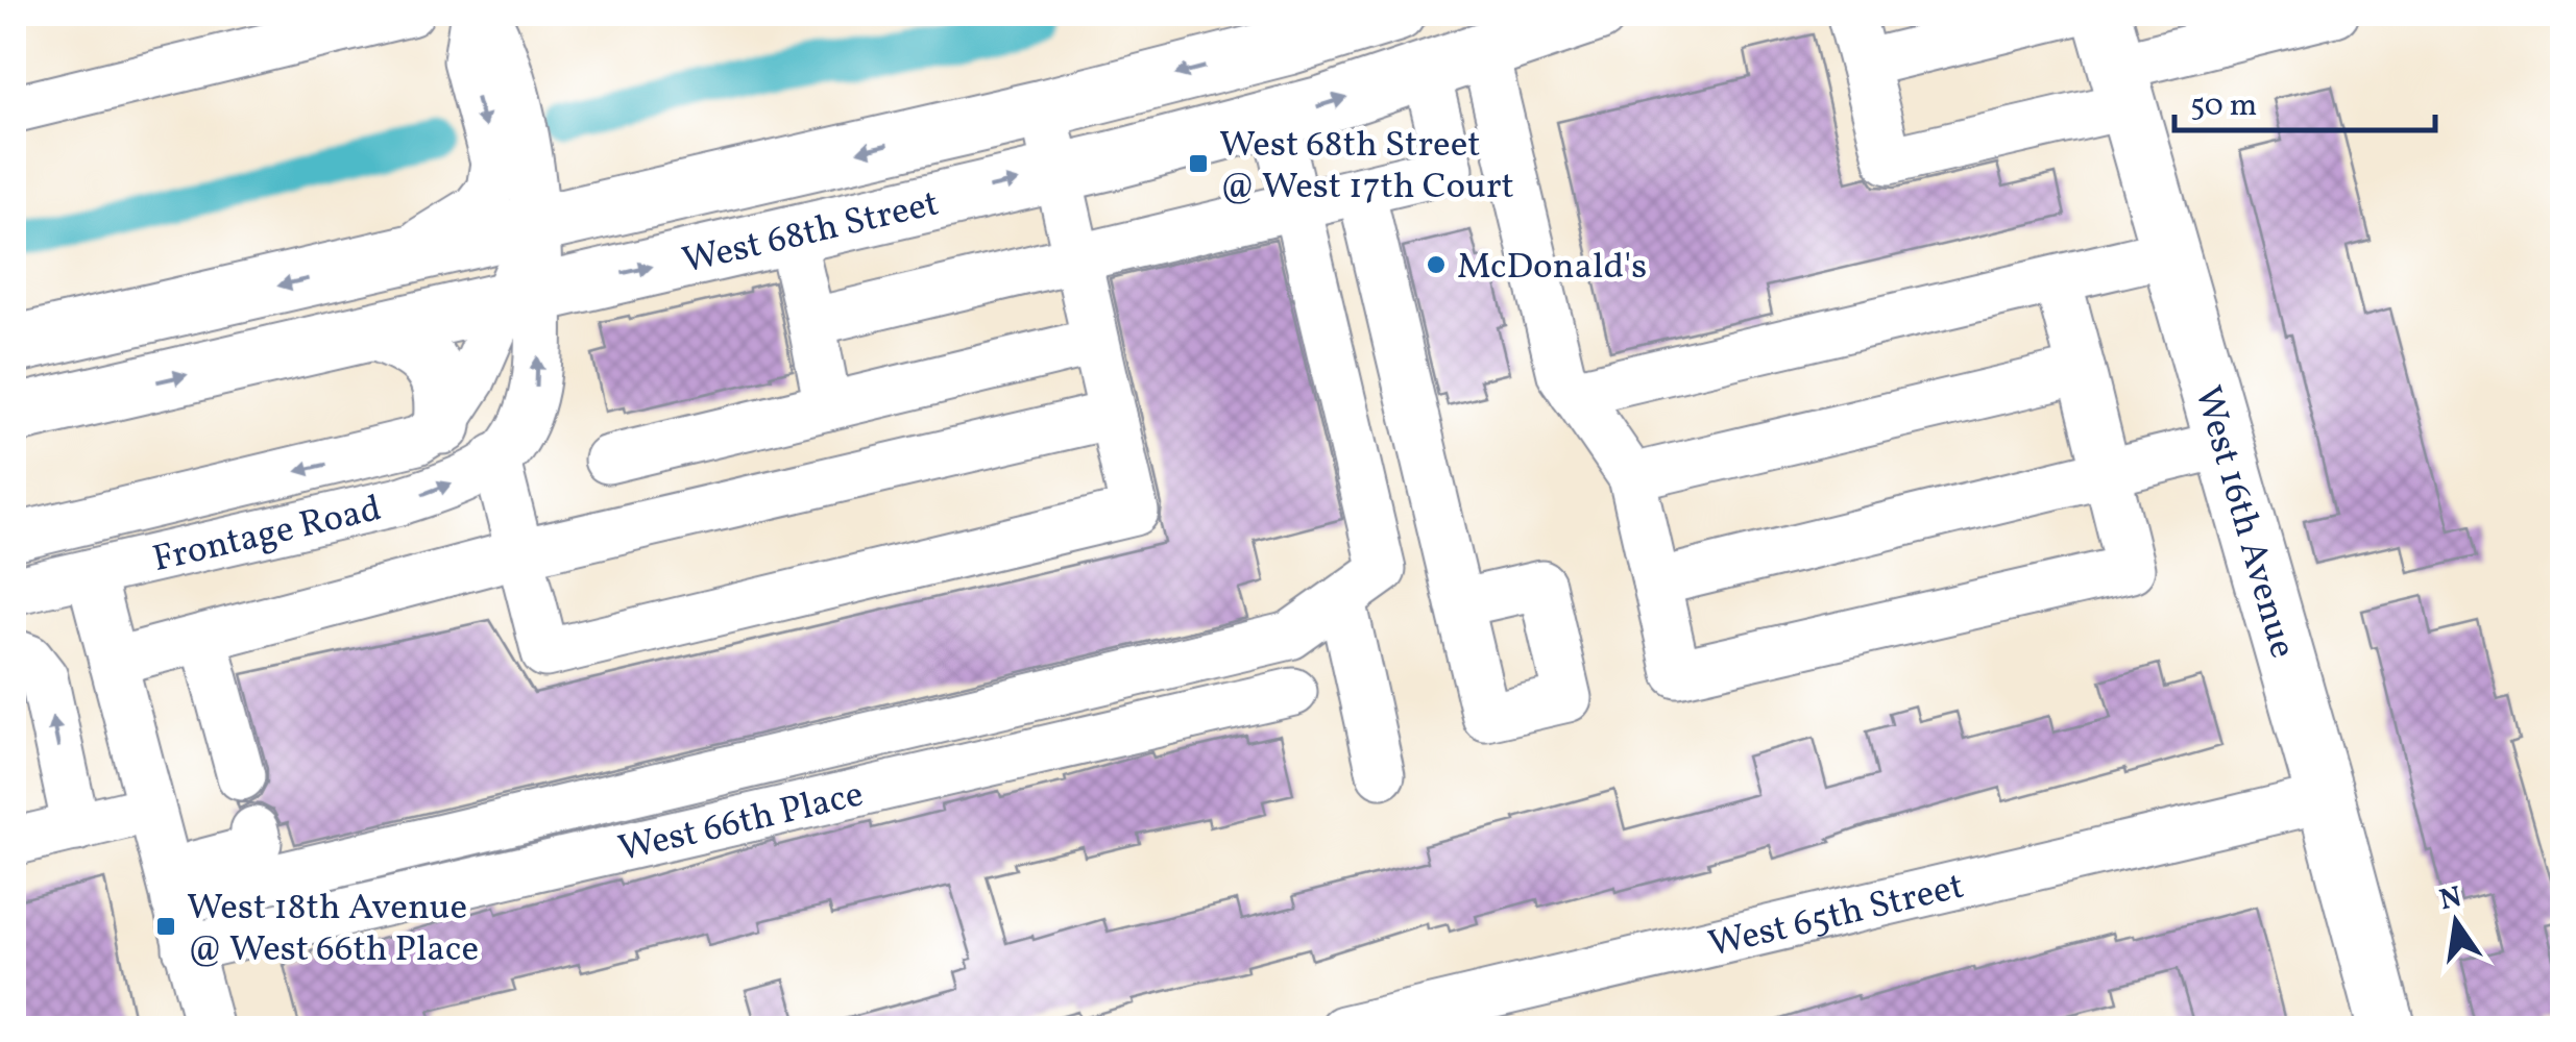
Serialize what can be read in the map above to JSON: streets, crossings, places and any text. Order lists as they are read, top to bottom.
{
  "streets": {
    "main road": ["West 68th Street", "West 16th Avenue"],
    "street": ["Frontage Road", "West 66th Place", "West 65th Street"]
  },
  "crossings": [
    ["West 16th Avenue", "West 65th Street"]
  ],
  "places": {
    "transit": ["West 68th Street @ West 17th Court", "West 18th Avenue @ West 66th Place"],
    "other": ["McDonald's"]
  },
  "scale_bar": "50 m",
  "north": "top"
}
